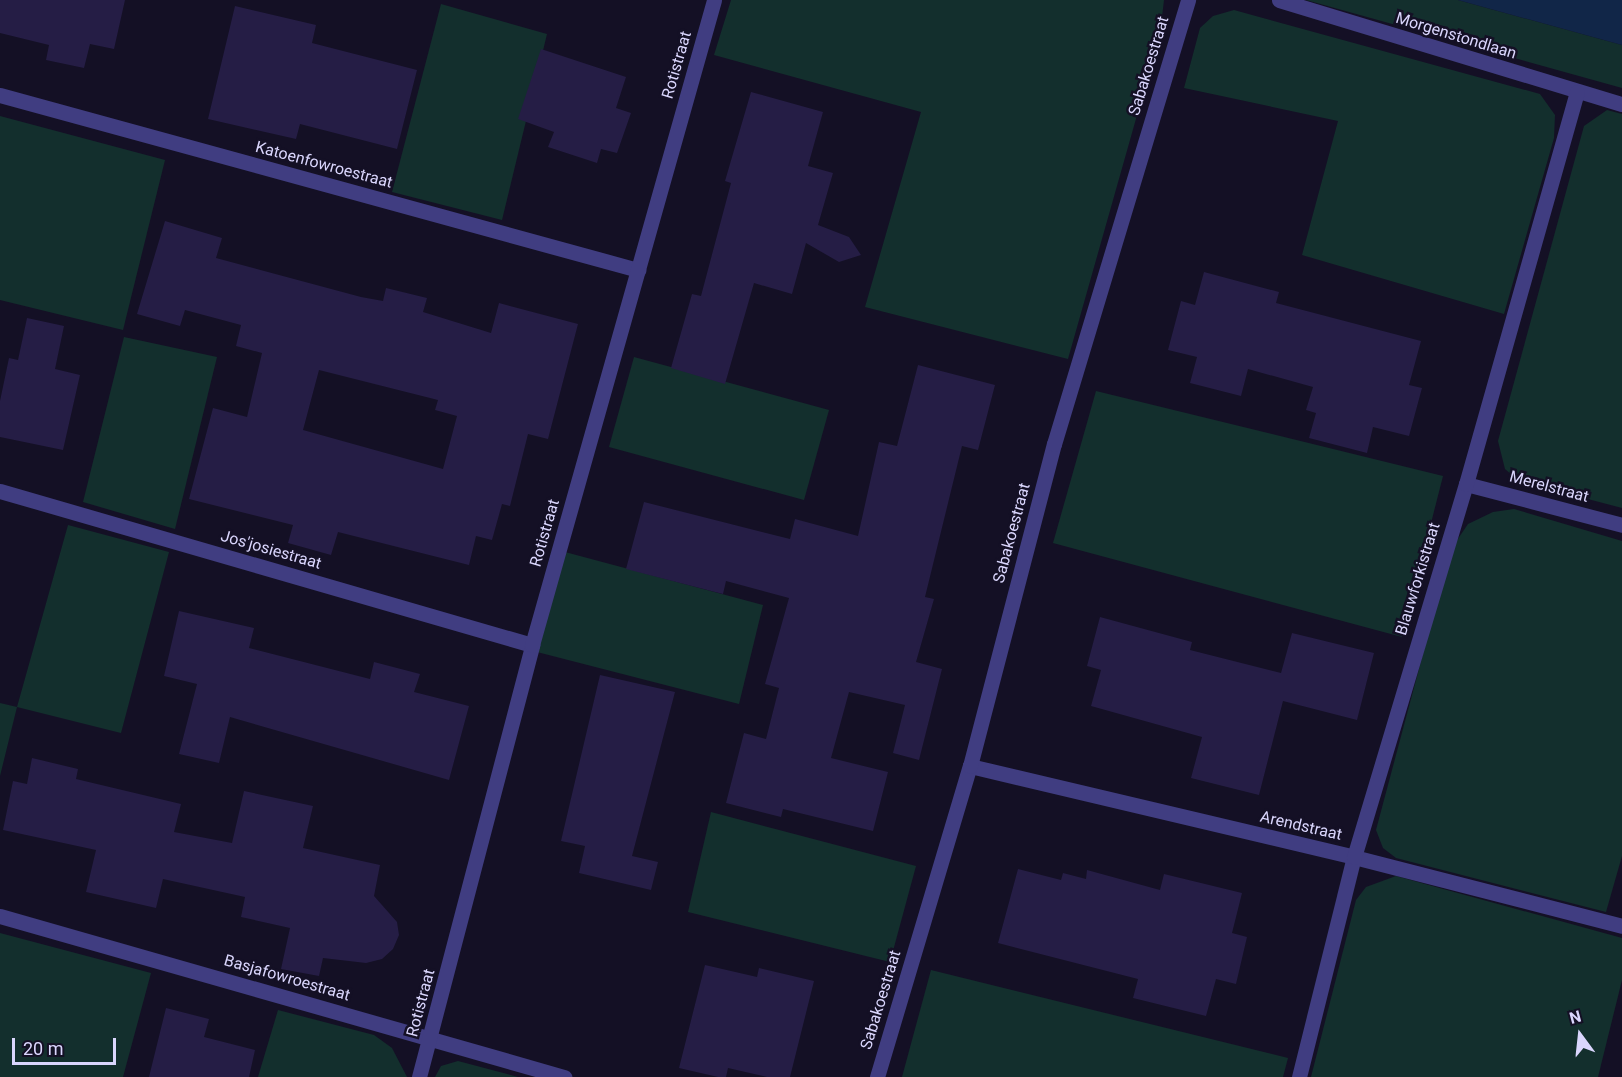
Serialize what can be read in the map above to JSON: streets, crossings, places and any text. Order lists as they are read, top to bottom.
{
  "streets": {
    "street": [
      "Morgenstondlaan",
      "Rotistraat",
      "Sabakoestraat",
      "Katoenfowroestraat",
      "Merelstraat",
      "Jos'josiestraat",
      "Blauwforkistraat",
      "Arendstraat",
      "Basjafowroestraat"
    ]
  },
  "crossings": [
    ["Morgenstondlaan", "Blauwforkistraat"],
    ["Rotistraat", "Katoenfowroestraat"],
    ["Rotistraat", "Jos'josiestraat"],
    ["Rotistraat", "Basjafowroestraat"],
    ["Sabakoestraat", "Arendstraat"],
    ["Merelstraat", "Blauwforkistraat"],
    ["Blauwforkistraat", "Arendstraat"]
  ],
  "scale_bar": "20 m",
  "north": "top"
}
